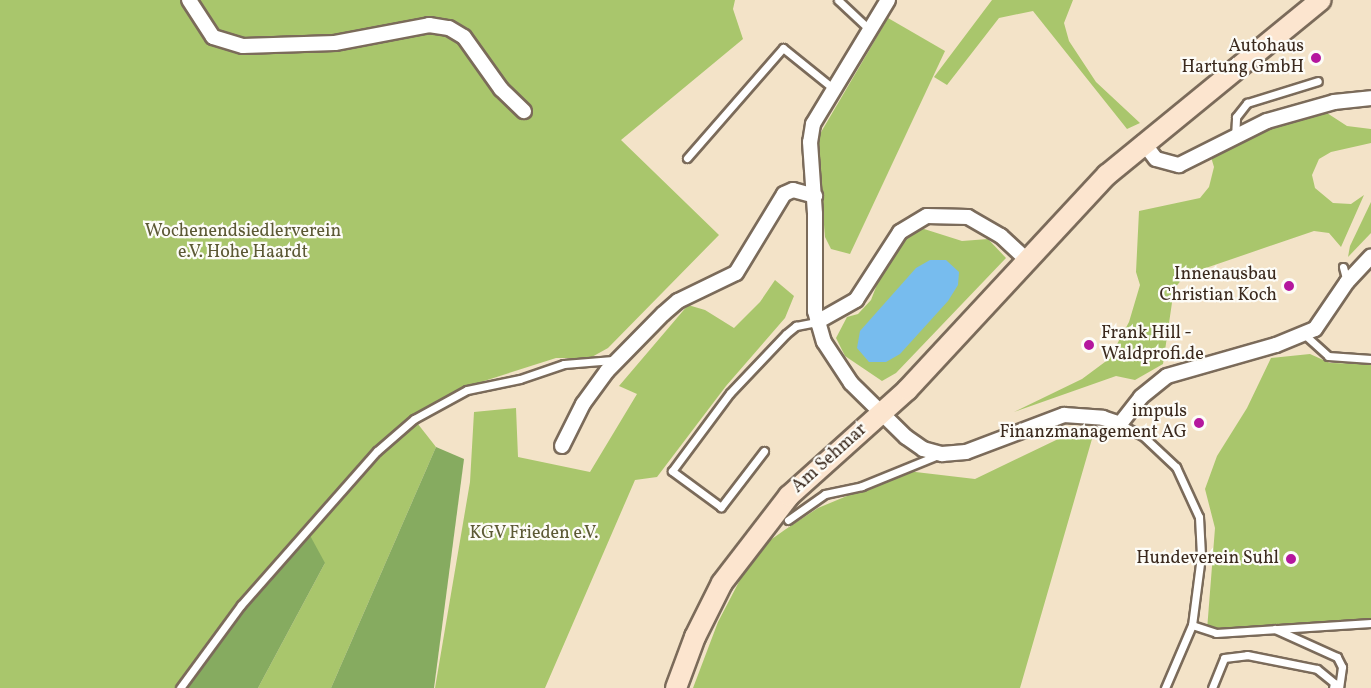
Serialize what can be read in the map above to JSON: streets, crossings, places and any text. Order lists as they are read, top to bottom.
{
  "streets": {
    "main road": ["Am Sehmar"]
  },
  "parks": ["Wochenendsiedlerverein e.V. Hohe Haardt", "KGV Frieden e.V."],
  "places": [
    "Autohaus Hartung GmbH",
    "Innenausbau Christian Koch",
    "Frank Hill - Waldprofi.de",
    "impuls Finanzmanagement AG",
    "Hundeverein Suhl"
  ]
}
